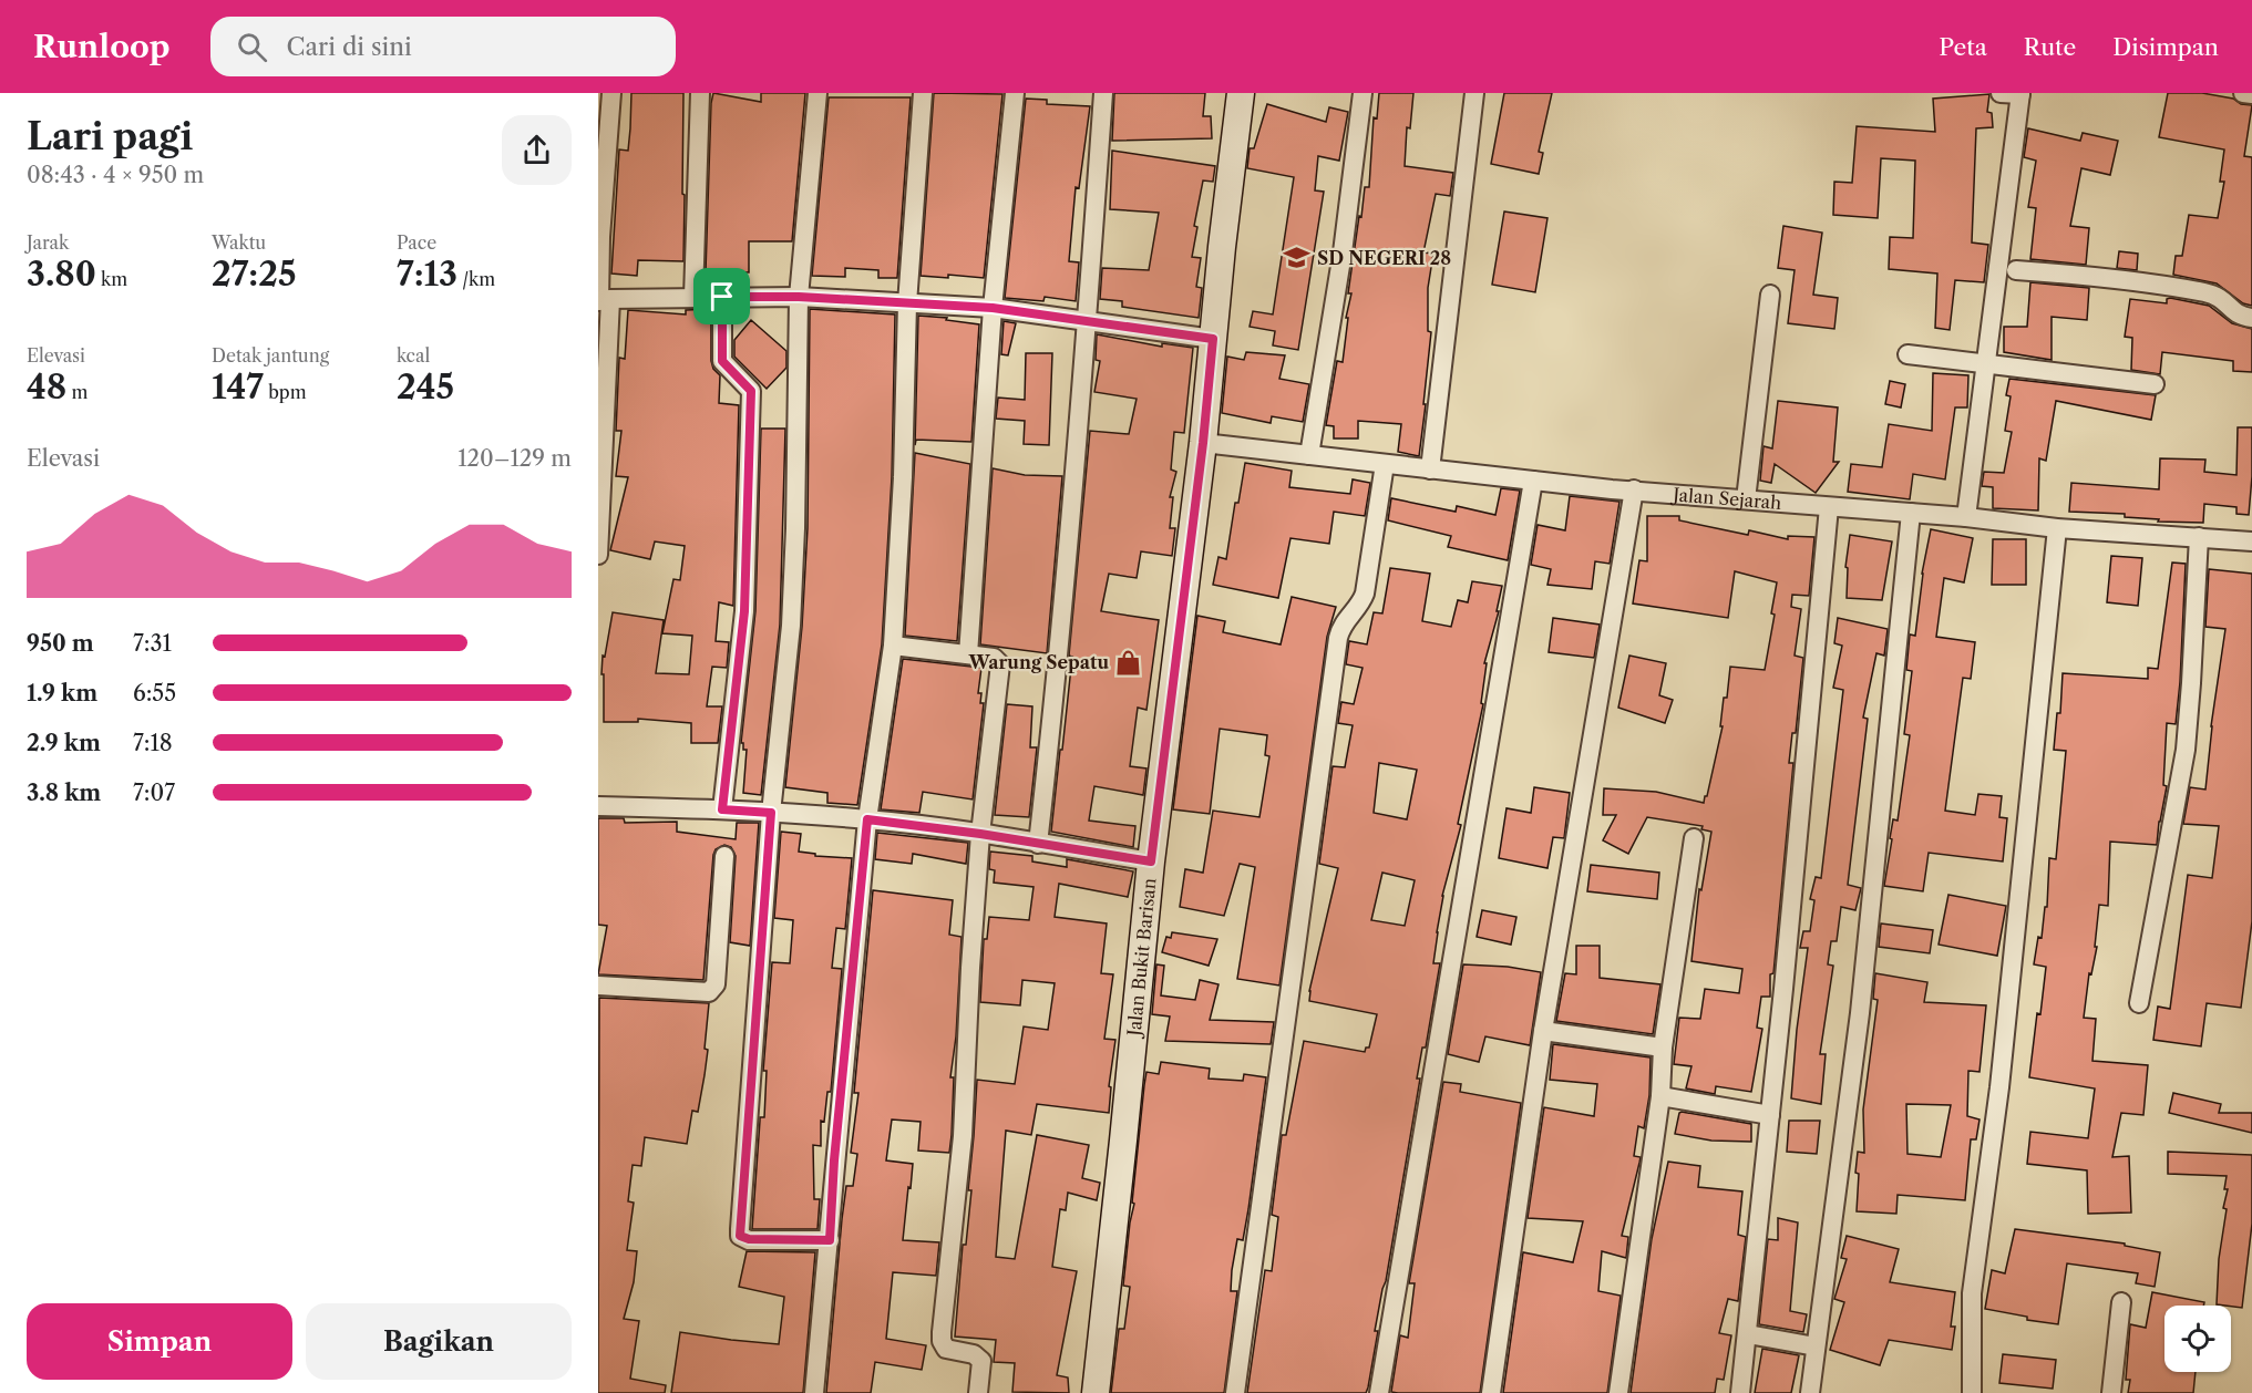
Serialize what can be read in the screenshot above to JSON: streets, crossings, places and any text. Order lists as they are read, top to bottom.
{
  "streets": {
    "street": ["Jalan Sejarah", "Jalan Bukit Barisan"]
  },
  "crossings": [
    ["Jalan Sejarah", "Jalan Bukit Barisan"]
  ],
  "places": {
    "school or university": ["SD NEGERI 28"],
    "shop": ["Warung Sepatu"]
  },
  "page": {
    "header": "Runloop",
    "search": "Cari di sini",
    "nav": ["Peta", "Rute", "Disimpan"],
    "heading": ["Lari pagi", "08:43 · 4 × 950 m"],
    "stats": [
      ["Jarak", "3.80 km"],
      ["Waktu", "27:25"],
      ["Pace", "7:13 /km"],
      ["Elevasi", "48 m"],
      ["Detak jantung", "147 bpm"],
      ["kcal", "245"]
    ],
    "chart": ["Elevasi", "120–129 m"],
    "list": [
      {
        "name": "950 m",
        "note": "7:31"
      },
      {
        "name": "1.9 km",
        "note": "6:55"
      },
      {
        "name": "2.9 km",
        "note": "7:18"
      },
      {
        "name": "3.8 km",
        "note": "7:07"
      }
    ],
    "buttons": ["Simpan", "Bagikan"]
  }
}
